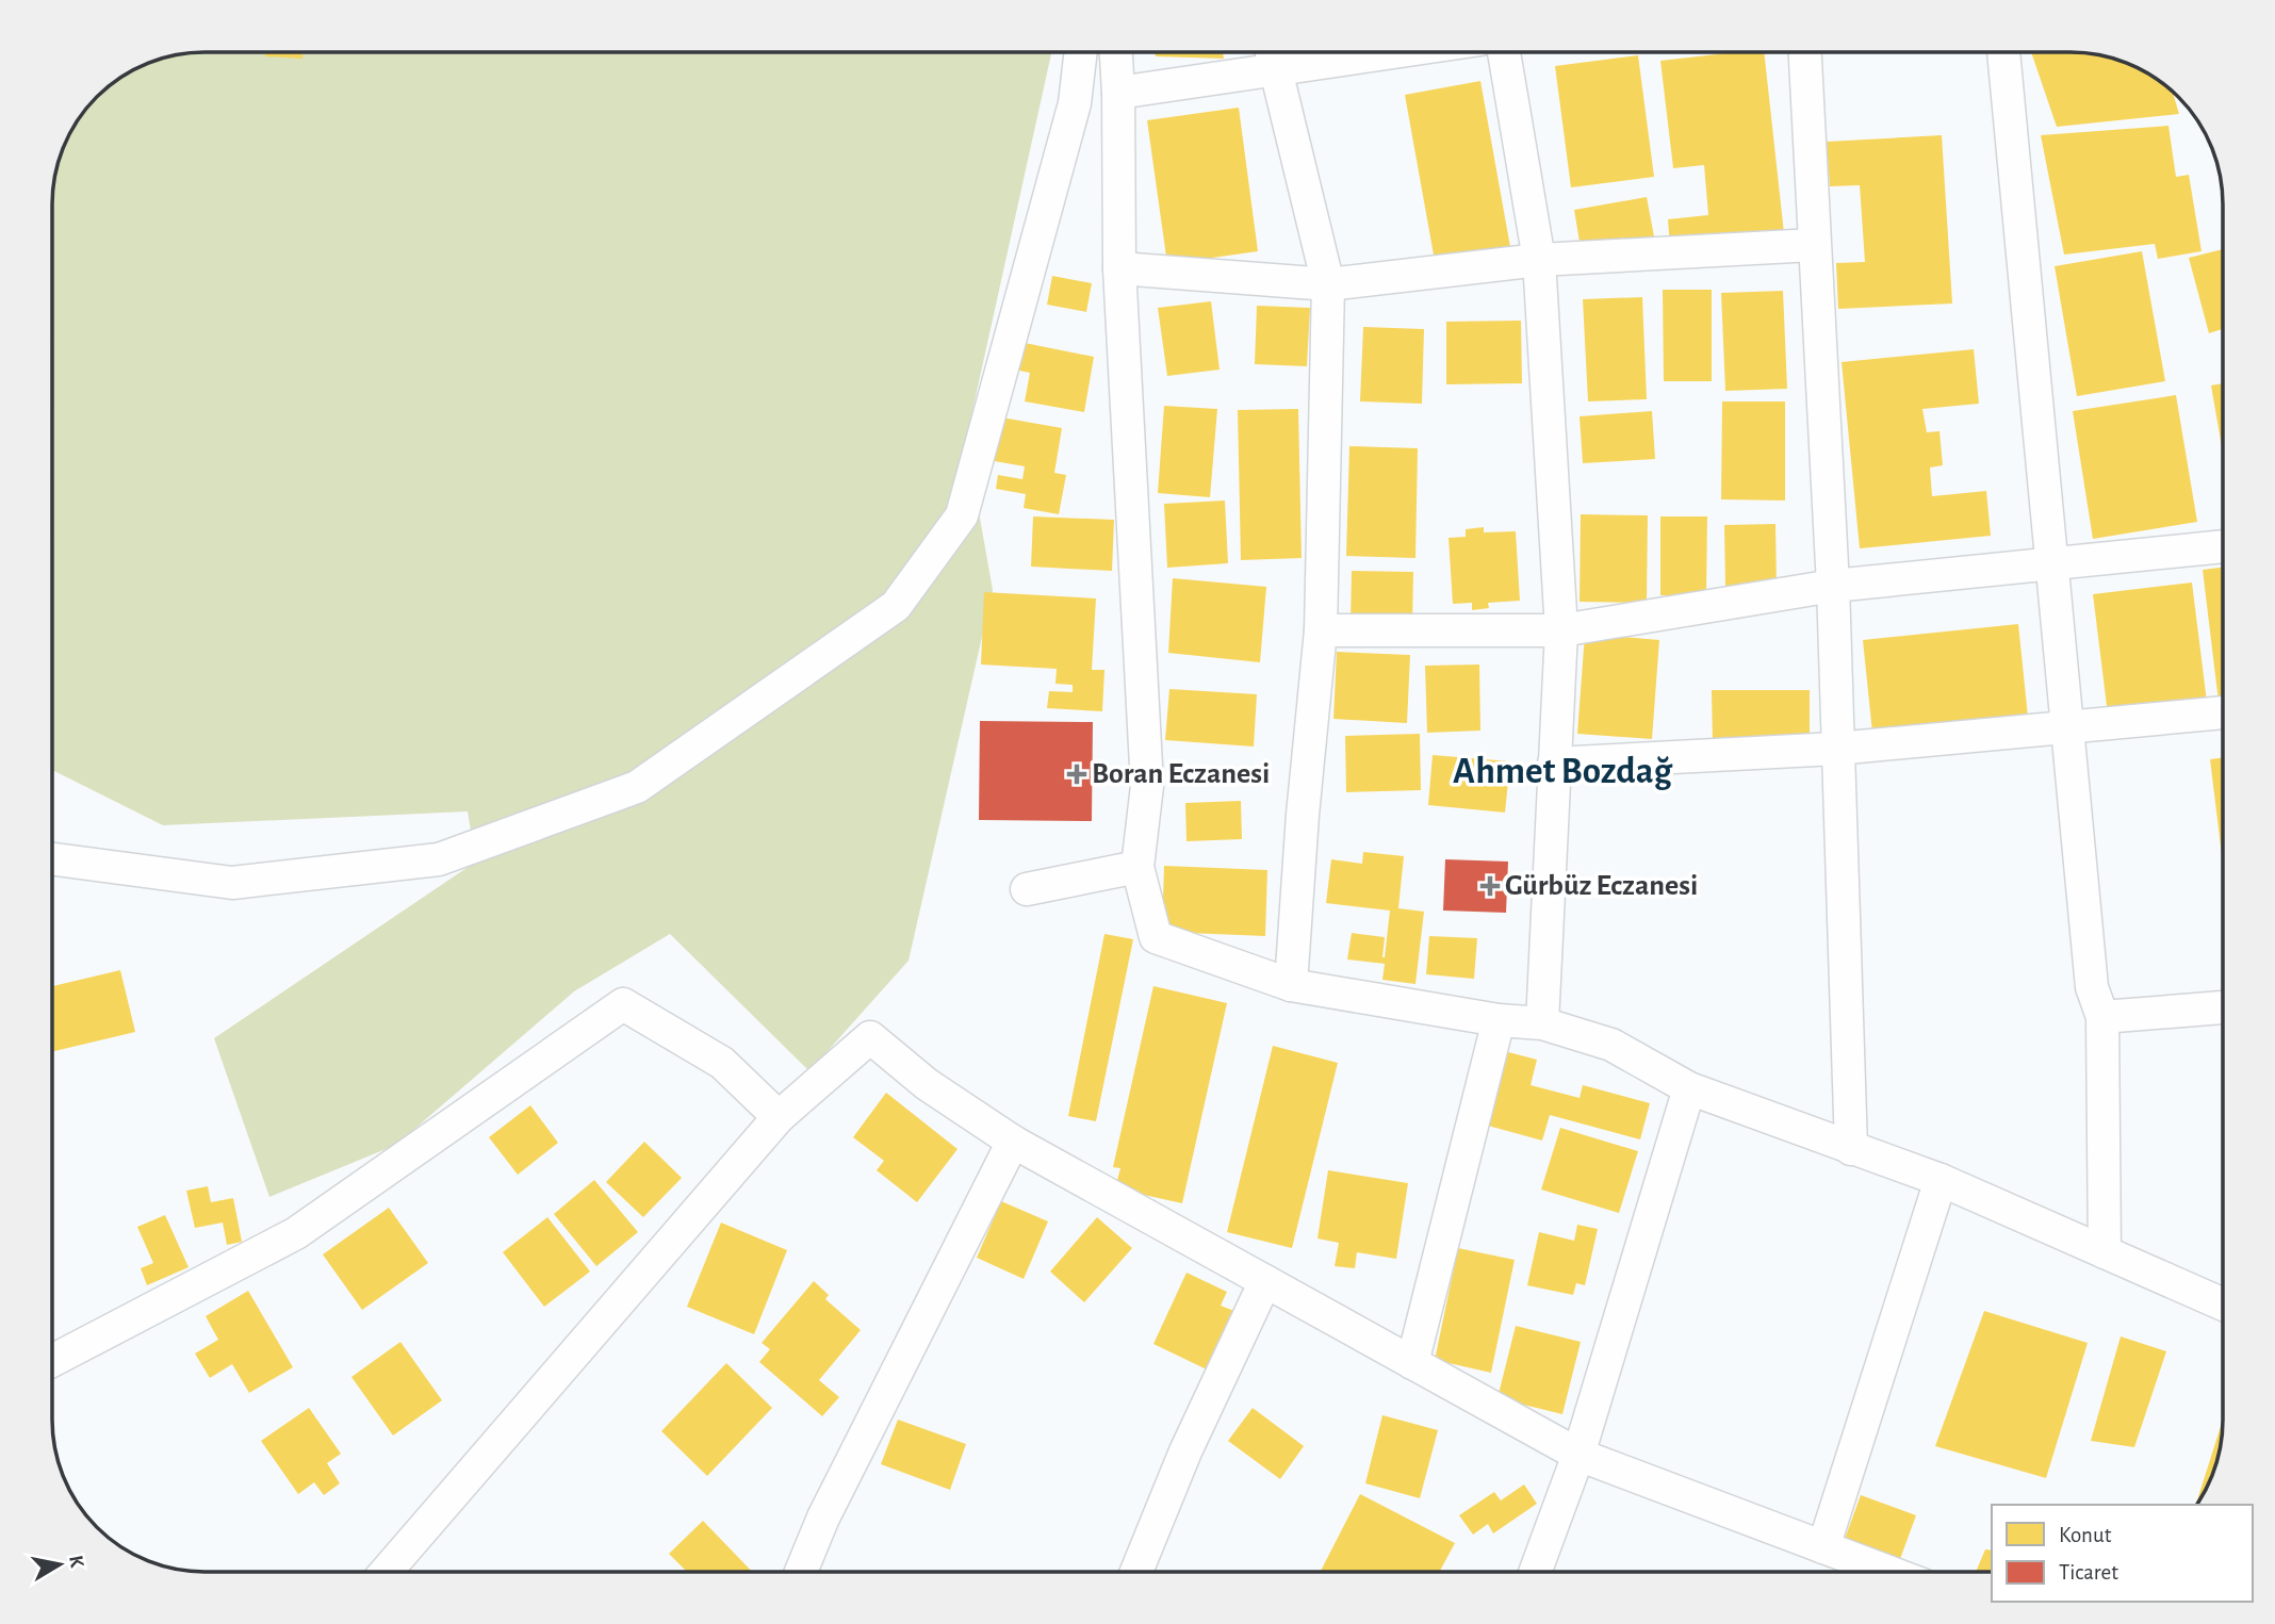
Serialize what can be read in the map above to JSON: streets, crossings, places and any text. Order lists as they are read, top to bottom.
{
  "districts": ["Ahmet Bozdağ"],
  "places": {
    "health": ["Boran Eczanesi", "Gürbüz Eczanesi"]
  },
  "legend": ["Konut", "Ticaret"],
  "north": "right"
}
